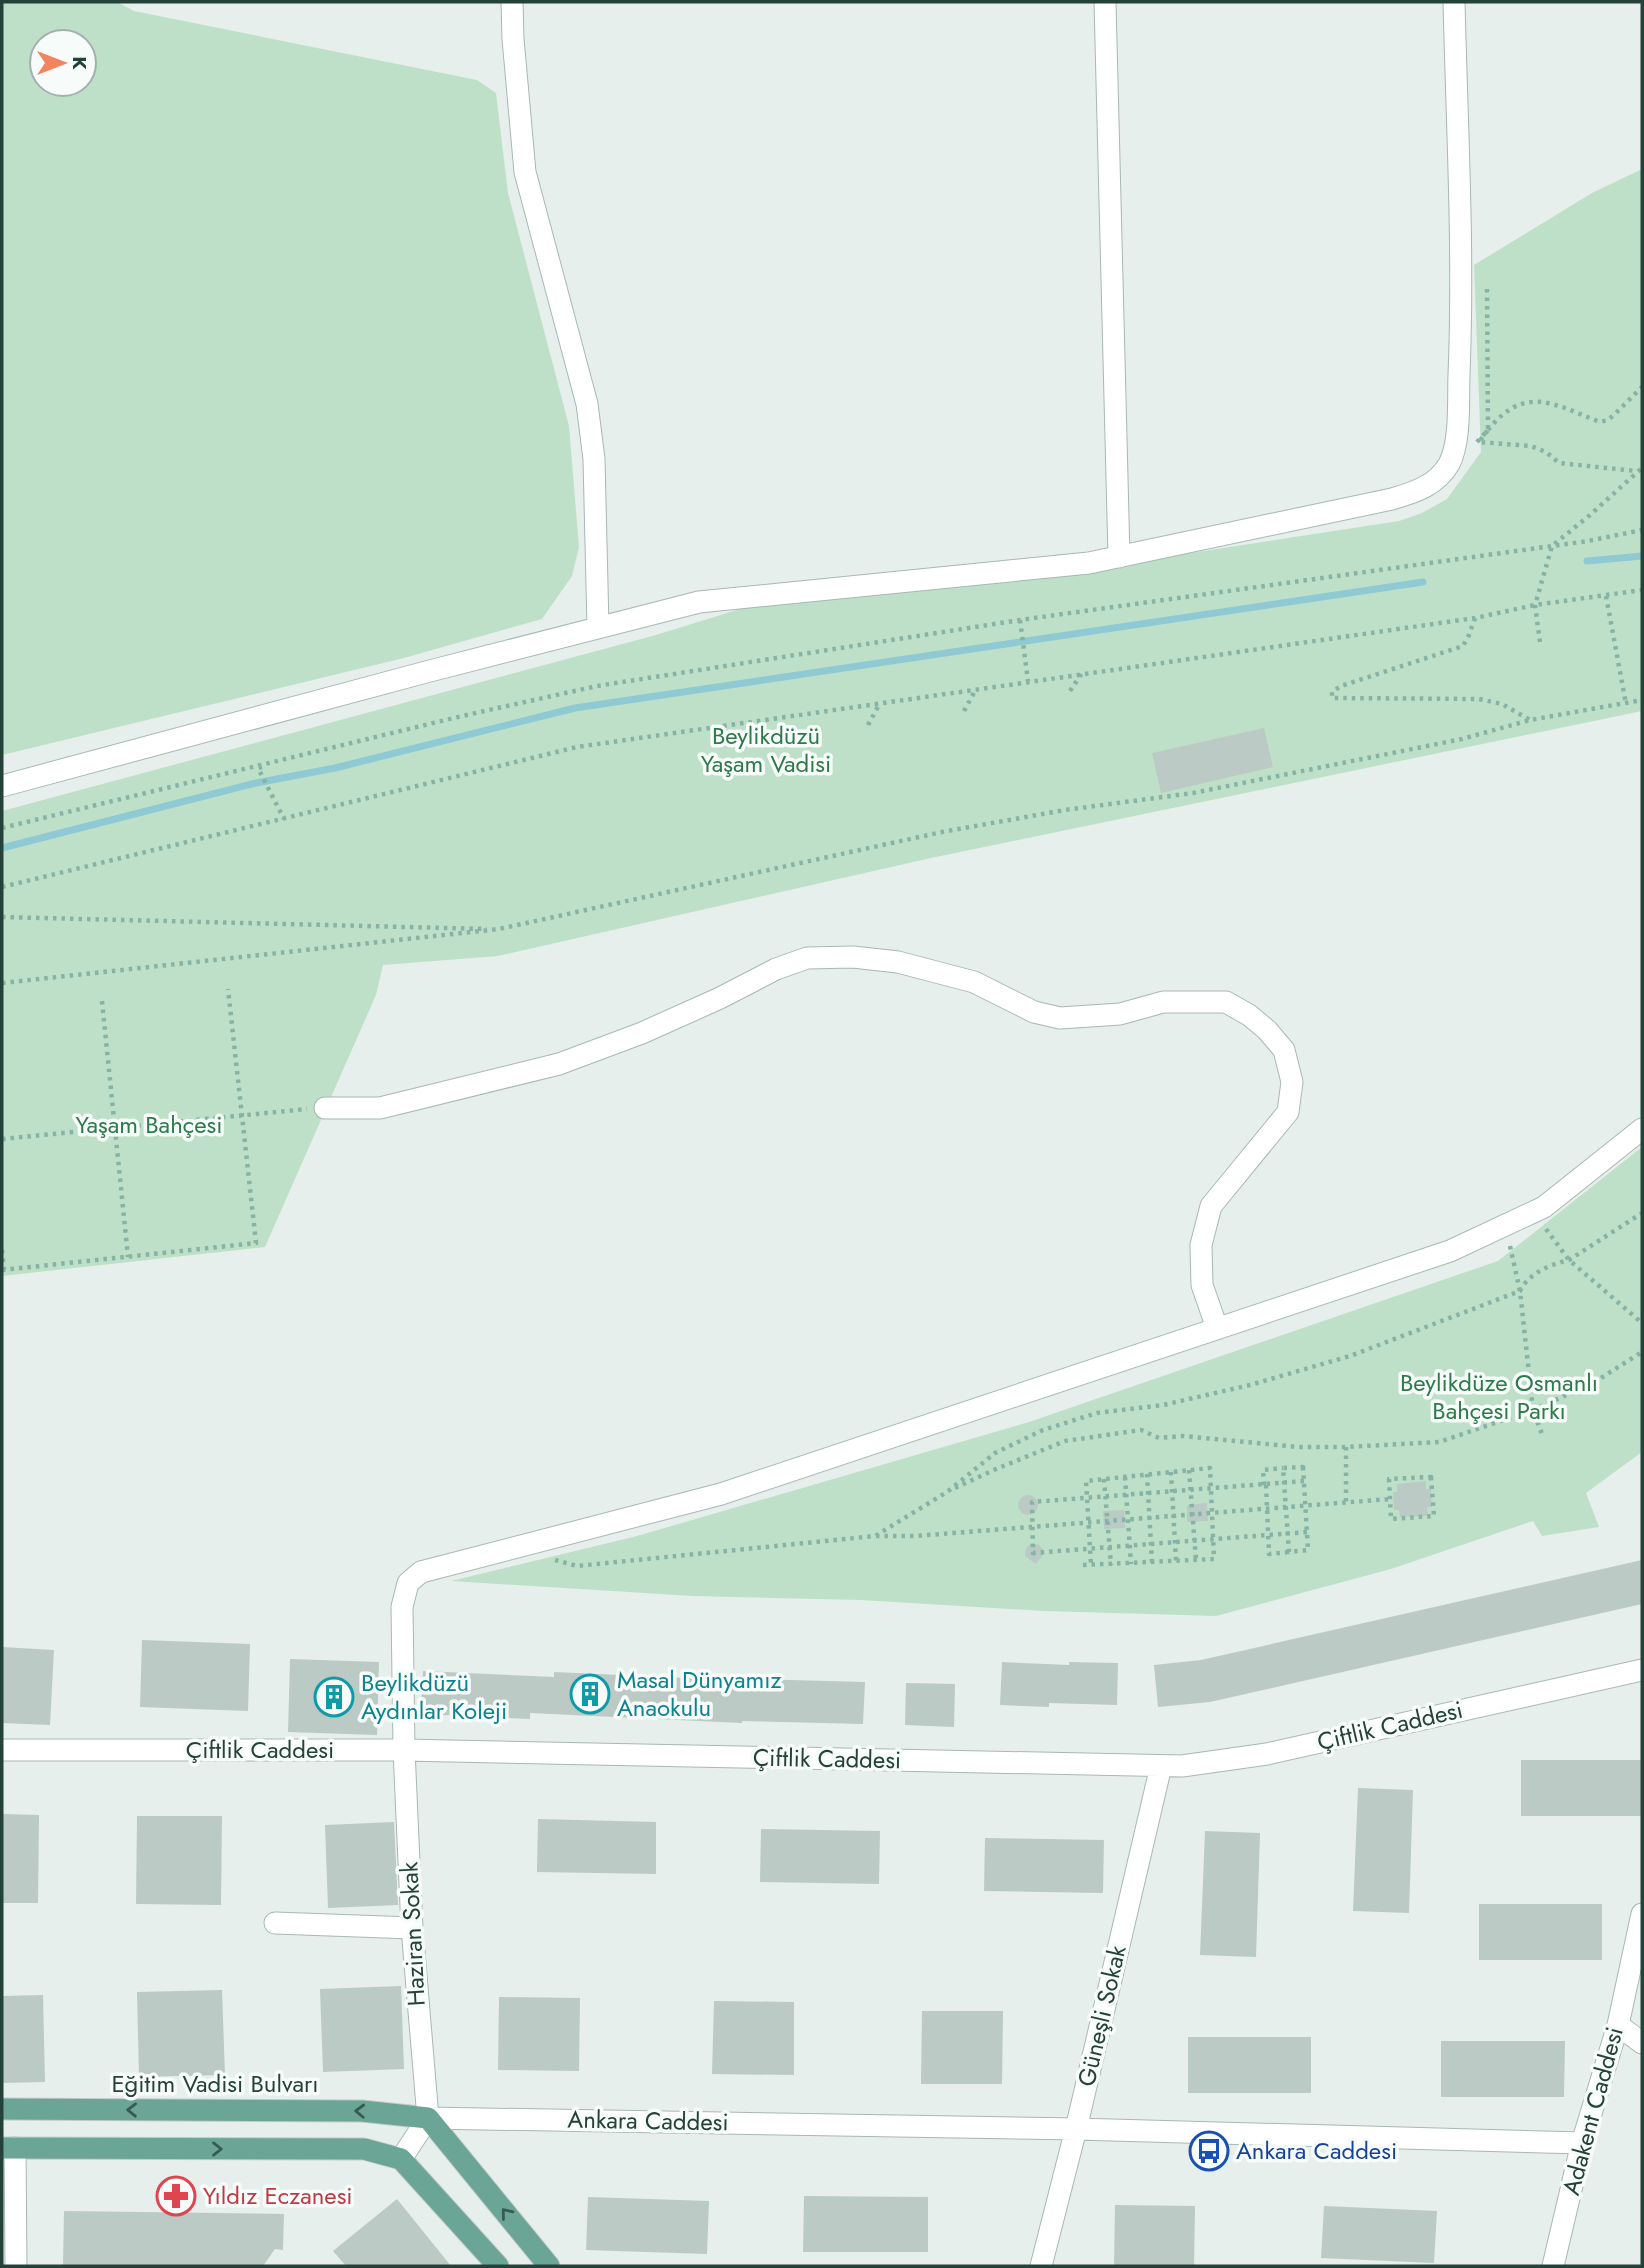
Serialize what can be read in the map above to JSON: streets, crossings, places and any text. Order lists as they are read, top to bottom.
{
  "streets": {
    "main road": ["Eğitim Vadisi Bulvarı"],
    "street": [
      "Çiftlik Caddesi",
      "Haziran Sokak",
      "Güneşli Sokak",
      "Adakent Caddesi",
      "Ankara Caddesi"
    ]
  },
  "crossings": [
    ["Çiftlik Caddesi", "Haziran Sokak"],
    ["Çiftlik Caddesi", "Güneşli Sokak"],
    ["Haziran Sokak", "Eğitim Vadisi Bulvarı"],
    ["Haziran Sokak", "Ankara Caddesi"],
    ["Güneşli Sokak", "Ankara Caddesi"],
    ["Eğitim Vadisi Bulvarı", "Ankara Caddesi"],
    ["Adakent Caddesi", "Ankara Caddesi"]
  ],
  "parks": ["Beylikdüzü Yaşam Vadisi", "Yaşam Bahçesi", "Beylikdüze Osmanlı Bahçesi Parkı"],
  "places": {
    "building": ["Masal Dünyamız Anaokulu", "Beylikdüzü Aydınlar Koleji"],
    "bus stop": ["Ankara Caddesi"],
    "pharmacy": ["Yıldız Eczanesi"]
  },
  "north": "right"
}
